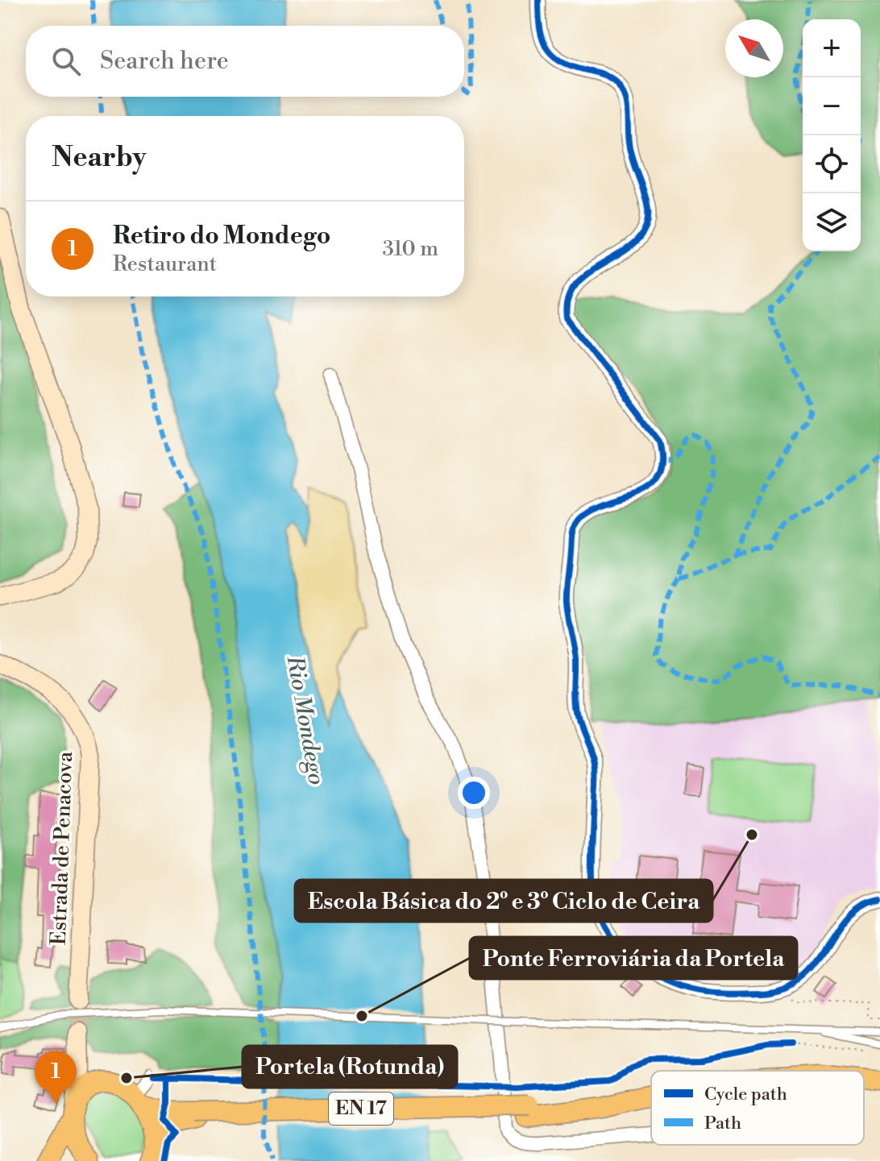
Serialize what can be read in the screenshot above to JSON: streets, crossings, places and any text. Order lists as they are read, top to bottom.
{
  "streets": {
    "main road": ["Estrada de Penacova", "EN 17"]
  },
  "water": ["Rio Mondego"],
  "places": ["Escola Básica do 2º e 3º Ciclo de Ceira", "Ponte Ferroviária da Portela", "Portela (Rotunda)"],
  "legend": ["Cycle path", "Path"],
  "north": "top left",
  "page": {
    "map_buttons": ["+", "−"],
    "search": "Search here",
    "heading": "Nearby",
    "list": [
      {
        "mark": "1",
        "name": "Retiro do Mondego",
        "note": "Restaurant",
        "value": "310 m"
      }
    ],
    "pins": "1"
  }
}
